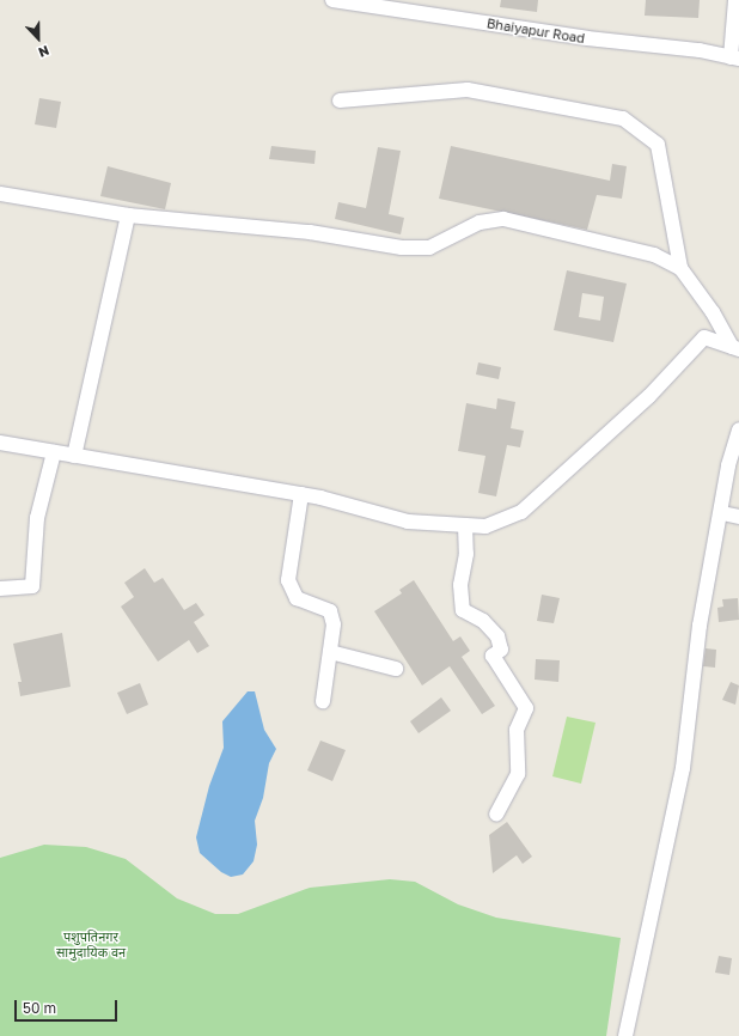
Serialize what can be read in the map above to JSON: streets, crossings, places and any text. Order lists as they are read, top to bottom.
{
  "streets": {
    "street": ["Bhaiyapur Road"]
  },
  "parks": ["पशुपतिनगर सामुदायिक वन"],
  "scale_bar": "50 m",
  "north": "bottom"
}
